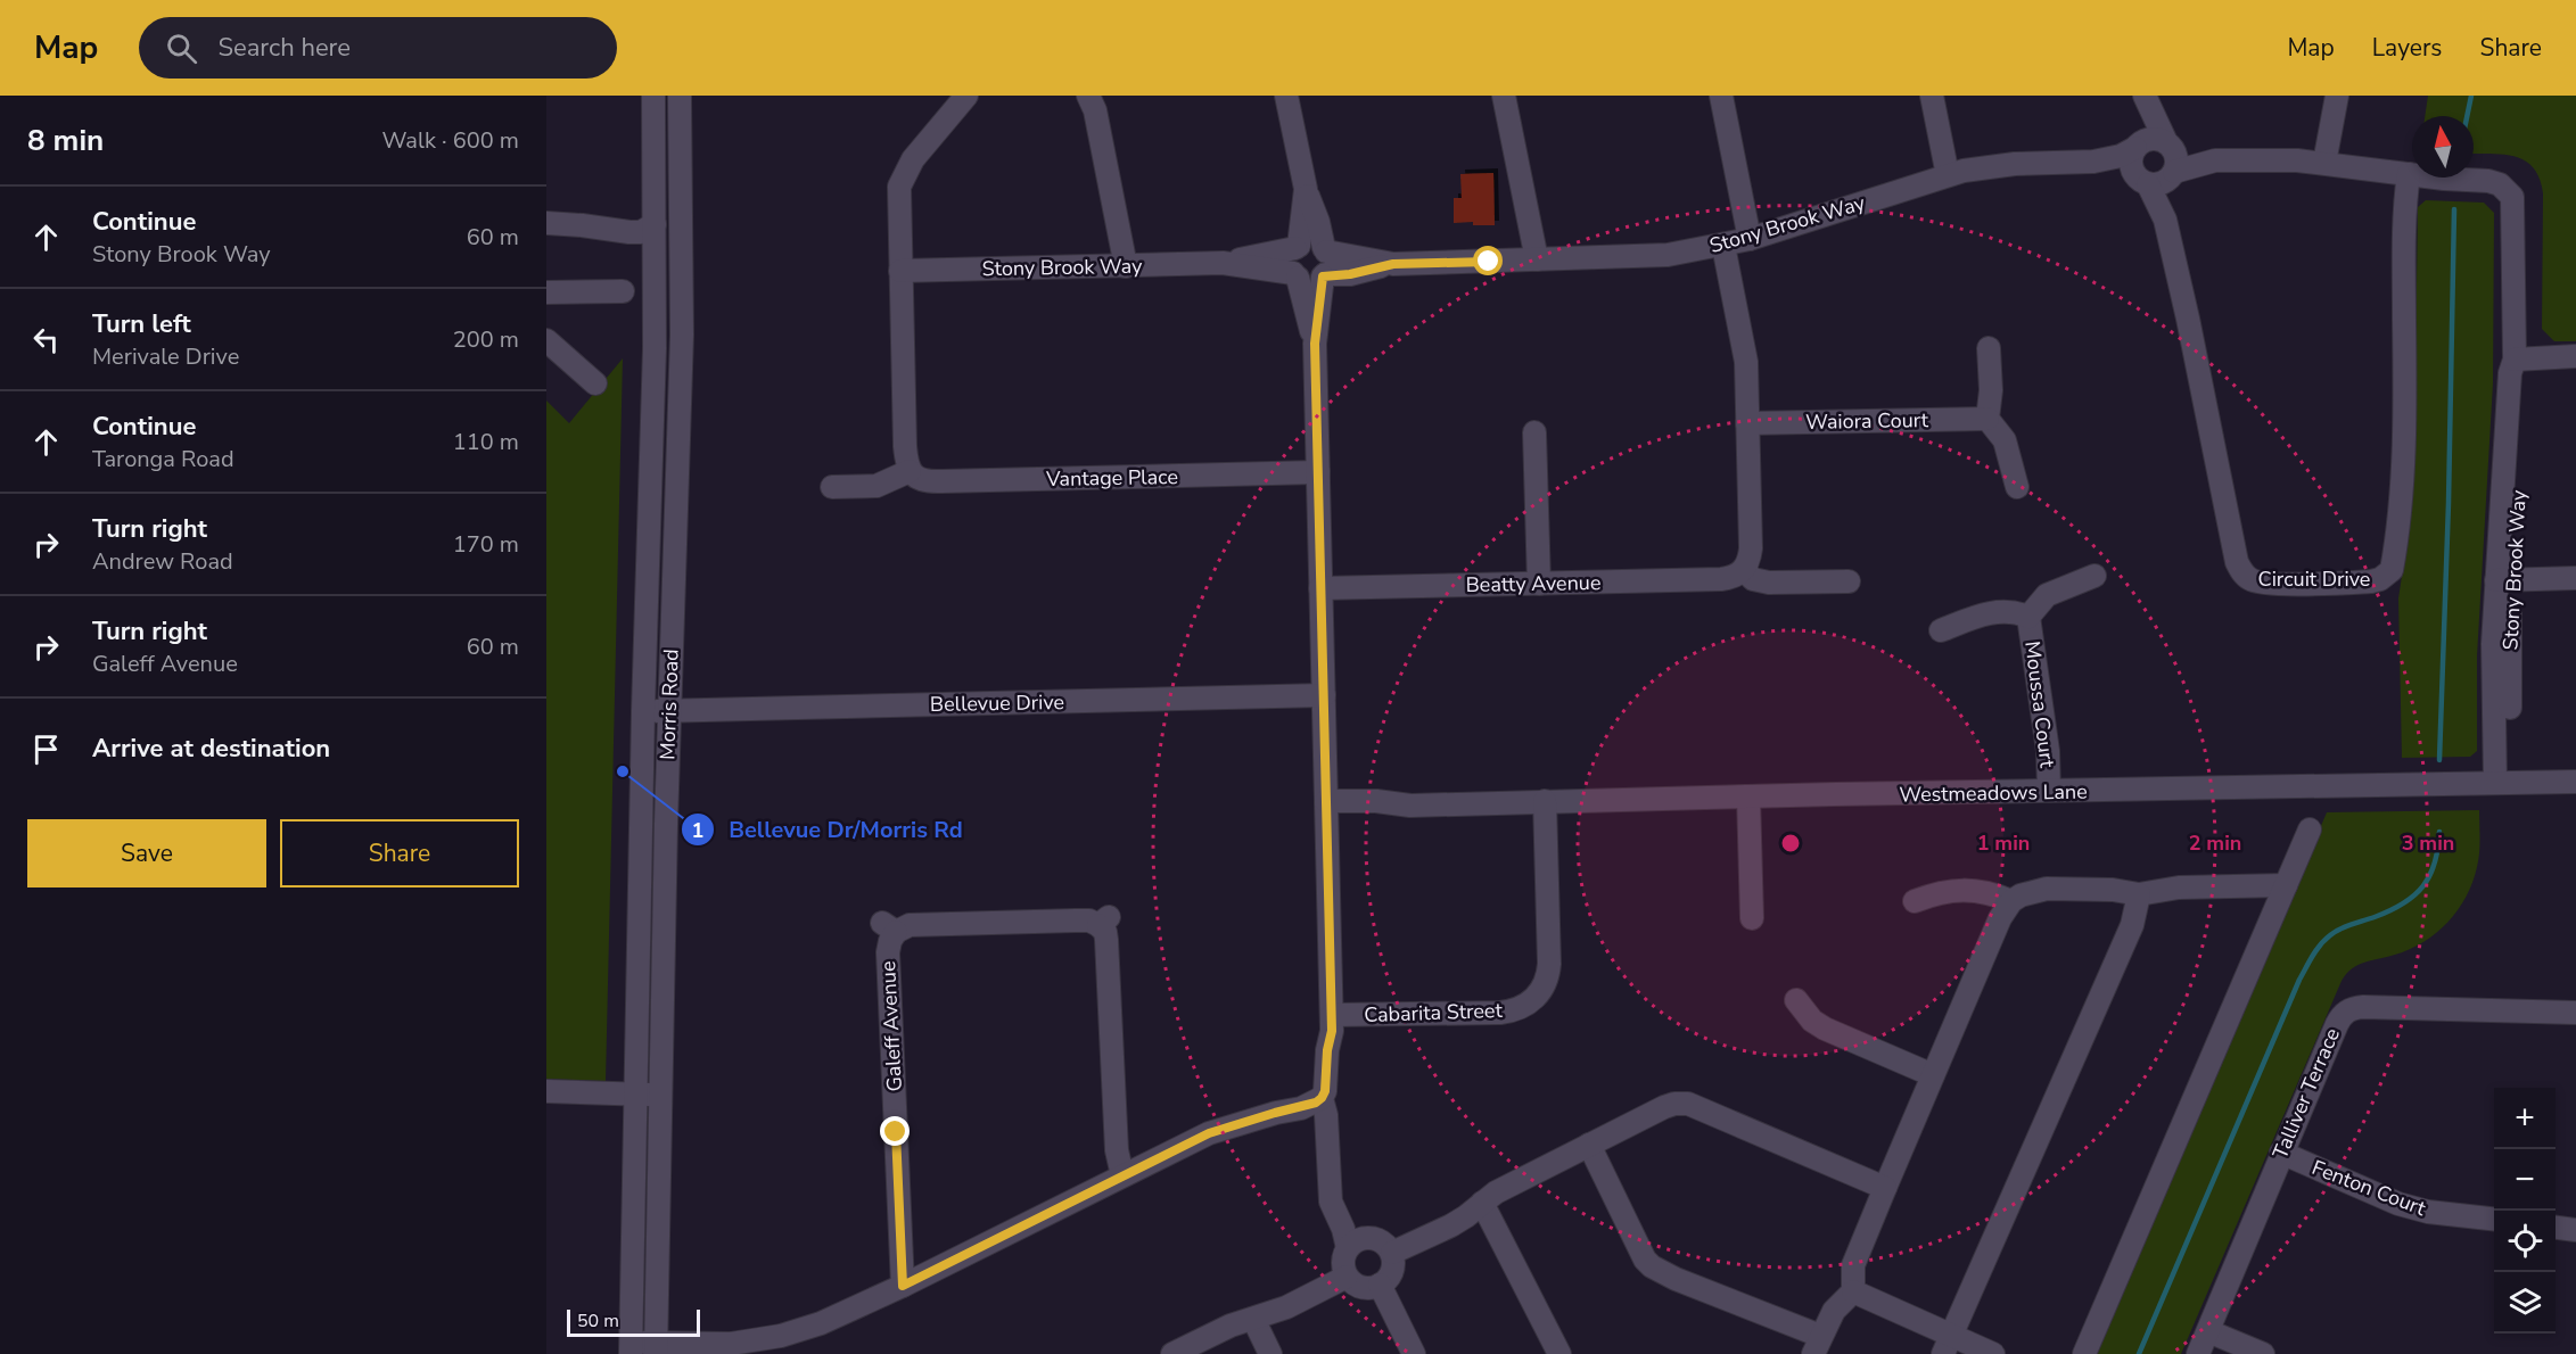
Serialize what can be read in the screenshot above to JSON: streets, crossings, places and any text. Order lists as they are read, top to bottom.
{
  "streets": {
    "street": [
      "Stony Brook Way",
      "Waiora Court",
      "Vantage Place",
      "Circuit Drive",
      "Beatty Avenue",
      "Bellevue Drive",
      "Morris Road",
      "Moussa Court",
      "Westmeadows Lane",
      "Cabarita Street",
      "Galeff Avenue",
      "Talliver Terrace",
      "Fenton Court"
    ]
  },
  "crossings": [
    ["Stony Brook Way", "Circuit Drive"],
    ["Stony Brook Way", "Westmeadows Lane"],
    ["Bellevue Drive", "Morris Road"],
    ["Moussa Court", "Westmeadows Lane"],
    ["Westmeadows Lane", "Cabarita Street"],
    ["Talliver Terrace", "Fenton Court"]
  ],
  "places": ["Bellevue Dr/Morris Rd"],
  "scale_bar": "50 m",
  "north": "top",
  "page": {
    "header": "Map",
    "search": "Search here",
    "nav": ["Map", "Layers", "Share"],
    "heading": ["8 min", "Walk · 600 m"],
    "list": [
      ["Continue", "Stony Brook Way", "60 m"],
      ["Turn left", "Merivale Drive", "200 m"],
      ["Continue", "Taronga Road", "110 m"],
      ["Turn right", "Andrew Road", "170 m"],
      ["Turn right", "Galeff Avenue", "60 m"],
      "Arrive at destination"
    ],
    "buttons": ["Save", "Share"],
    "map_buttons": ["+", "−"],
    "scale": "50 m"
  },
  "rings": ["1 min", "2 min", "3 min"]
}
